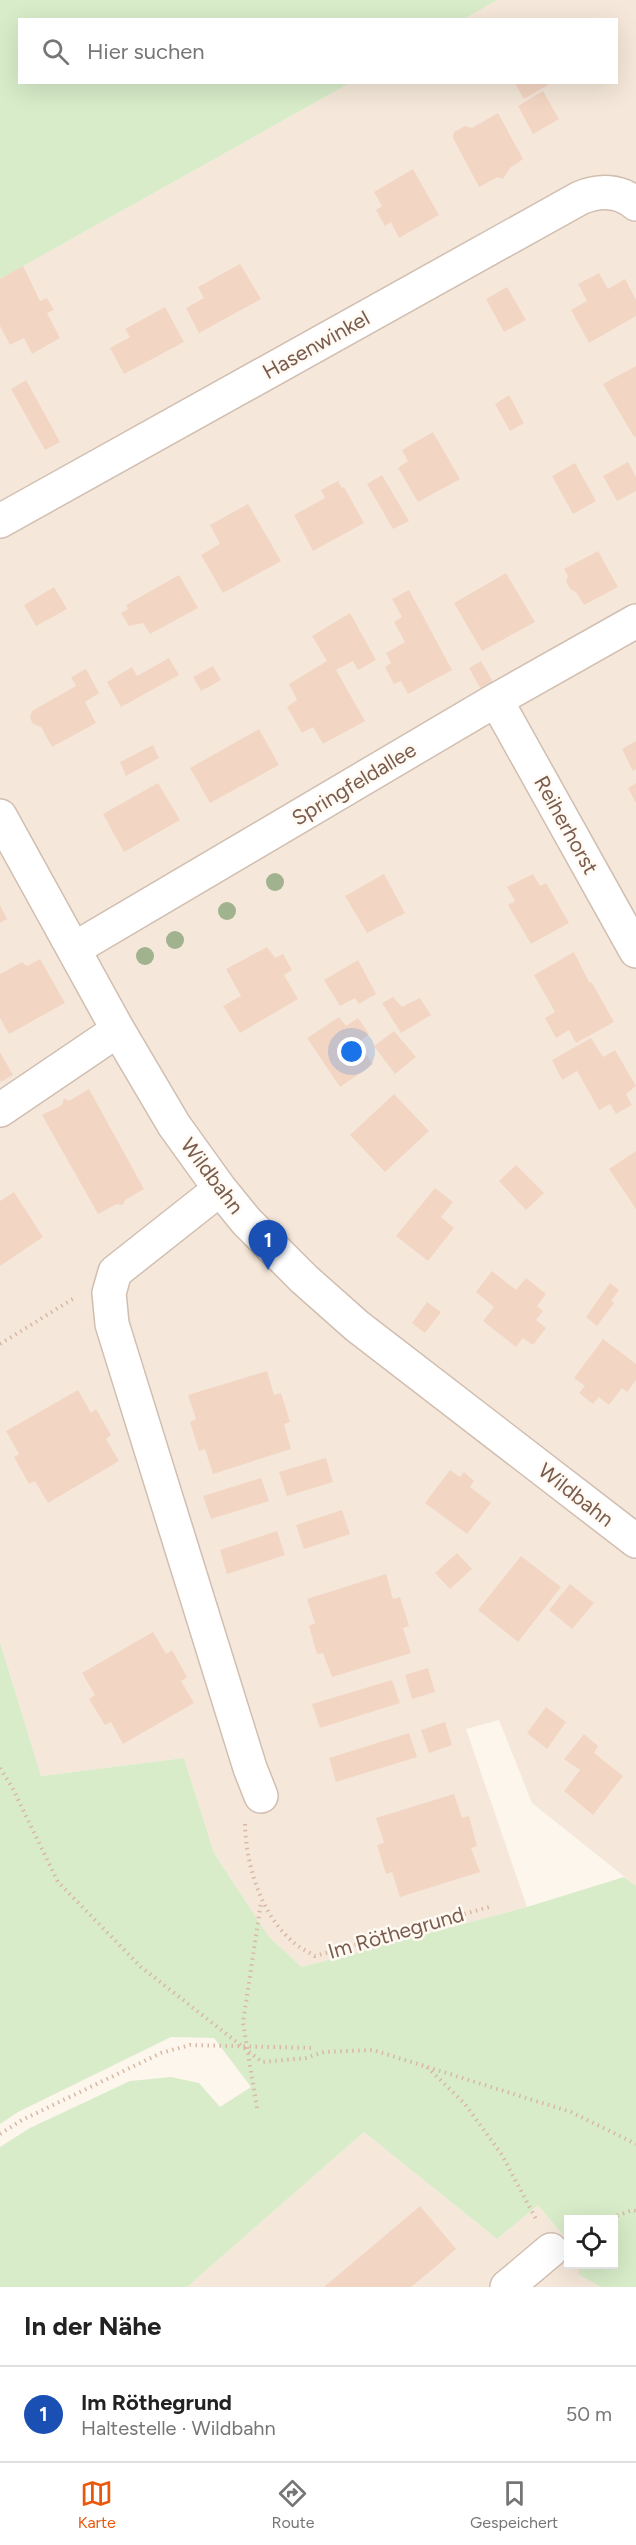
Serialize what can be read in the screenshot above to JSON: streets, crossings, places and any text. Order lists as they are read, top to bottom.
{
  "streets": {
    "street": [
      "Hasenwinkel",
      "Springfeldallee",
      "Reiherhorst",
      "Wildbahn"
    ],
    "path": ["Im Röthegrund"]
  },
  "crossings": [
    ["Springfeldallee", "Reiherhorst"],
    ["Springfeldallee", "Wildbahn"]
  ],
  "page": {
    "search": "Hier suchen",
    "pins": "1",
    "heading": "In der Nähe",
    "list": [
      {
        "mark": "1",
        "name": "Im Röthegrund",
        "note": "Haltestelle · Wildbahn",
        "value": "50 m"
      }
    ],
    "nav": ["Karte", "Route", "Gespeichert"]
  }
}
